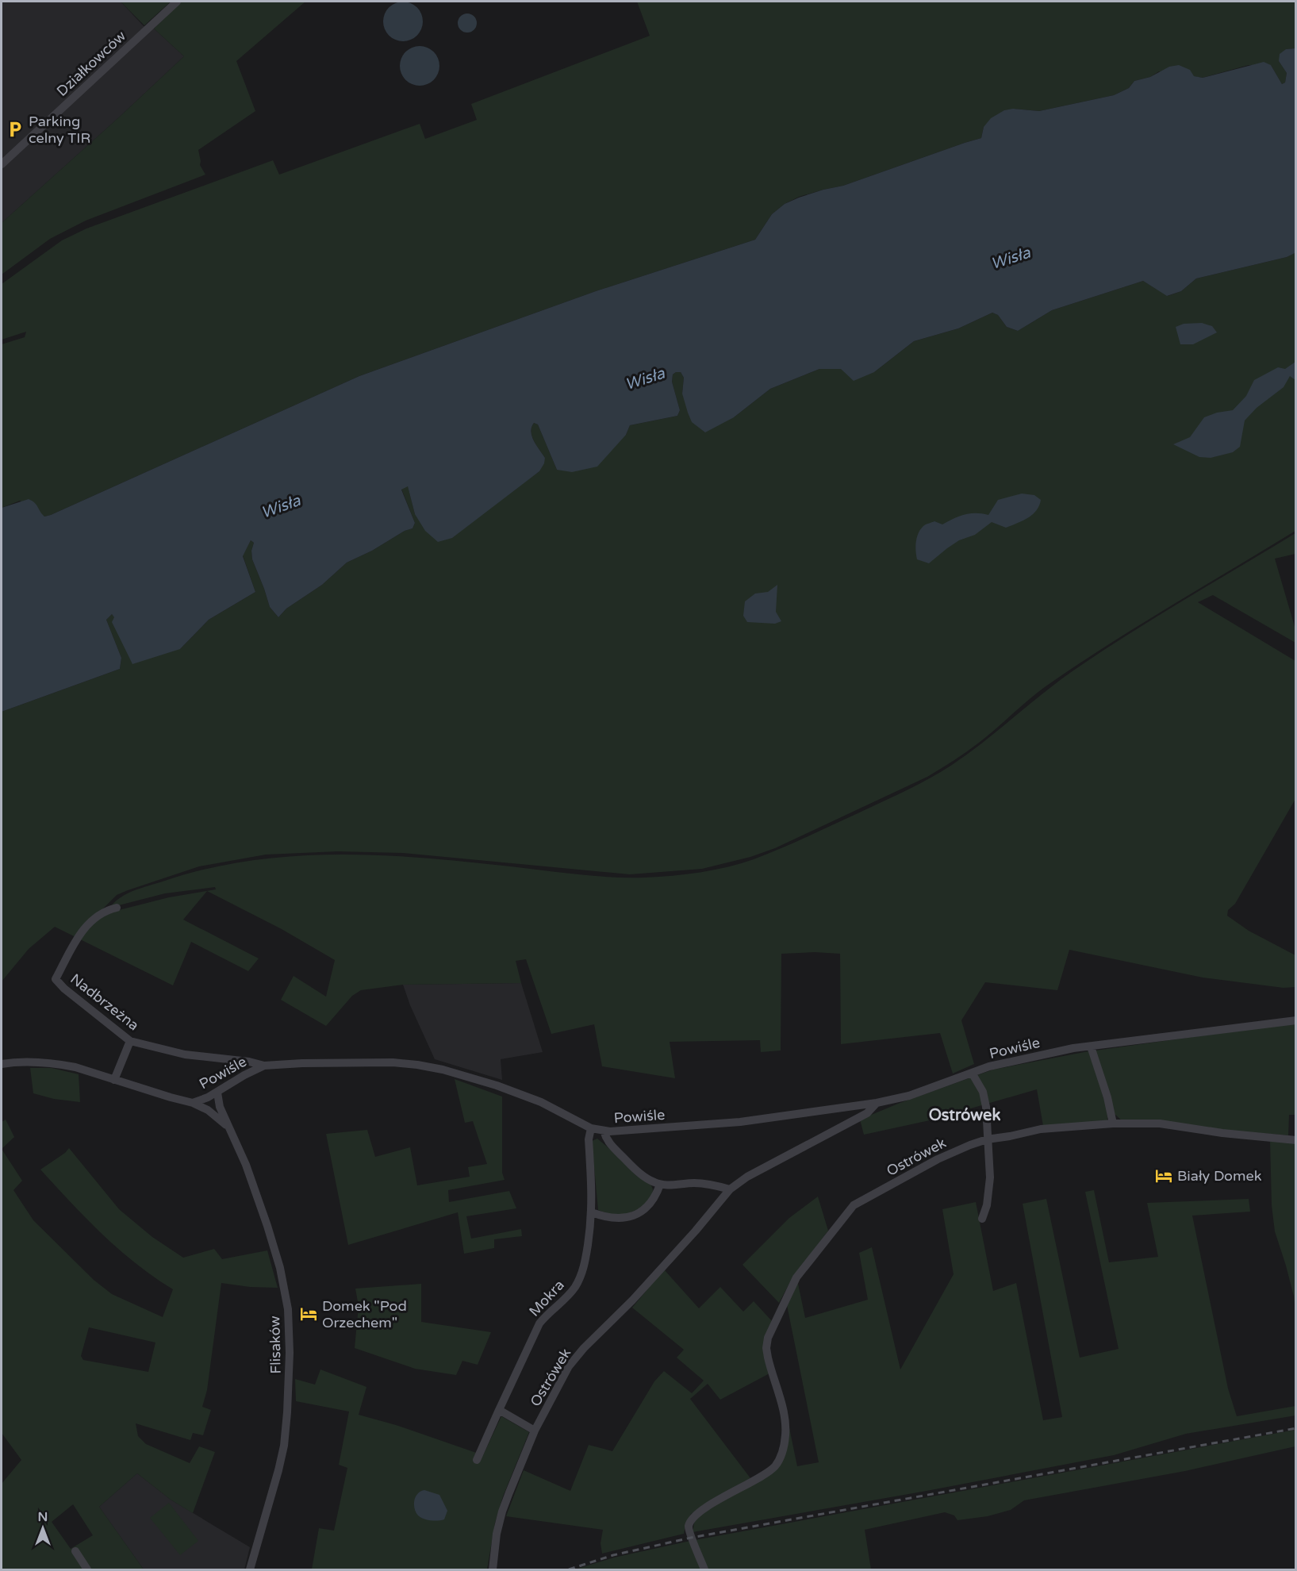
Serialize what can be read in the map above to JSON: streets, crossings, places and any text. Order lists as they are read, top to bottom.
{
  "streets": {
    "street": [
      "Działkowców",
      "Nadbrzeżna",
      "Powiśle",
      "Ostrówek",
      "Mokra",
      "Flisaków"
    ]
  },
  "crossings": [
    ["Nadbrzeżna", "Powiśle"],
    ["Powiśle", "Ostrówek"],
    ["Powiśle", "Mokra"],
    ["Powiśle", "Flisaków"]
  ],
  "districts": ["Ostrówek"],
  "water": ["Wisła"],
  "places": {
    "parking": ["Parking celny TIR"],
    "hotel": ["Biały Domek", "Domek \"Pod Orzechem\""]
  },
  "north": "top"
}
